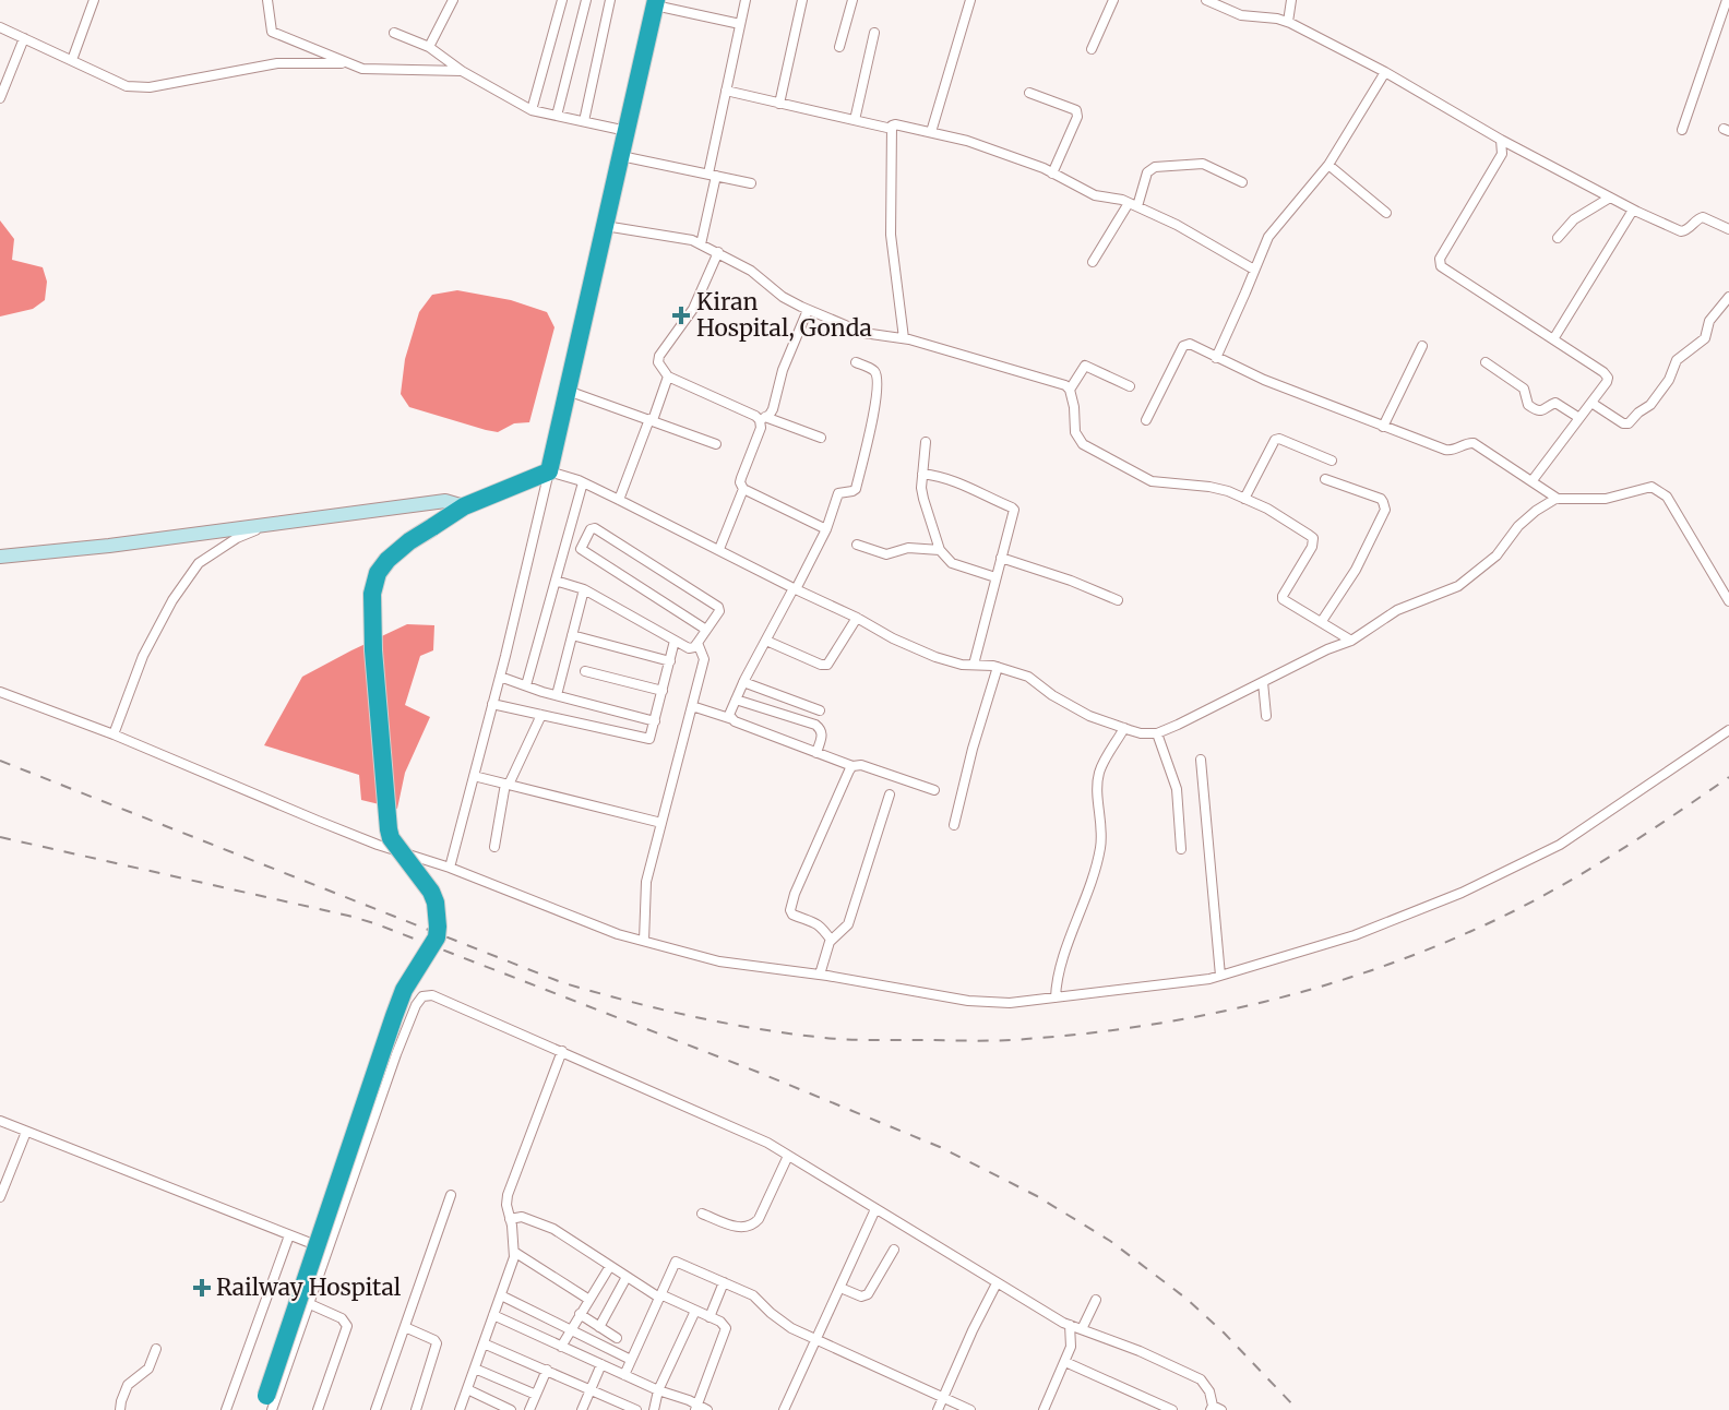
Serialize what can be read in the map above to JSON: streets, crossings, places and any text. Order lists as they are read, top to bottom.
{
  "places": {
    "health": ["Kiran Hospital, Gonda", "Railway Hospital"]
  }
}
